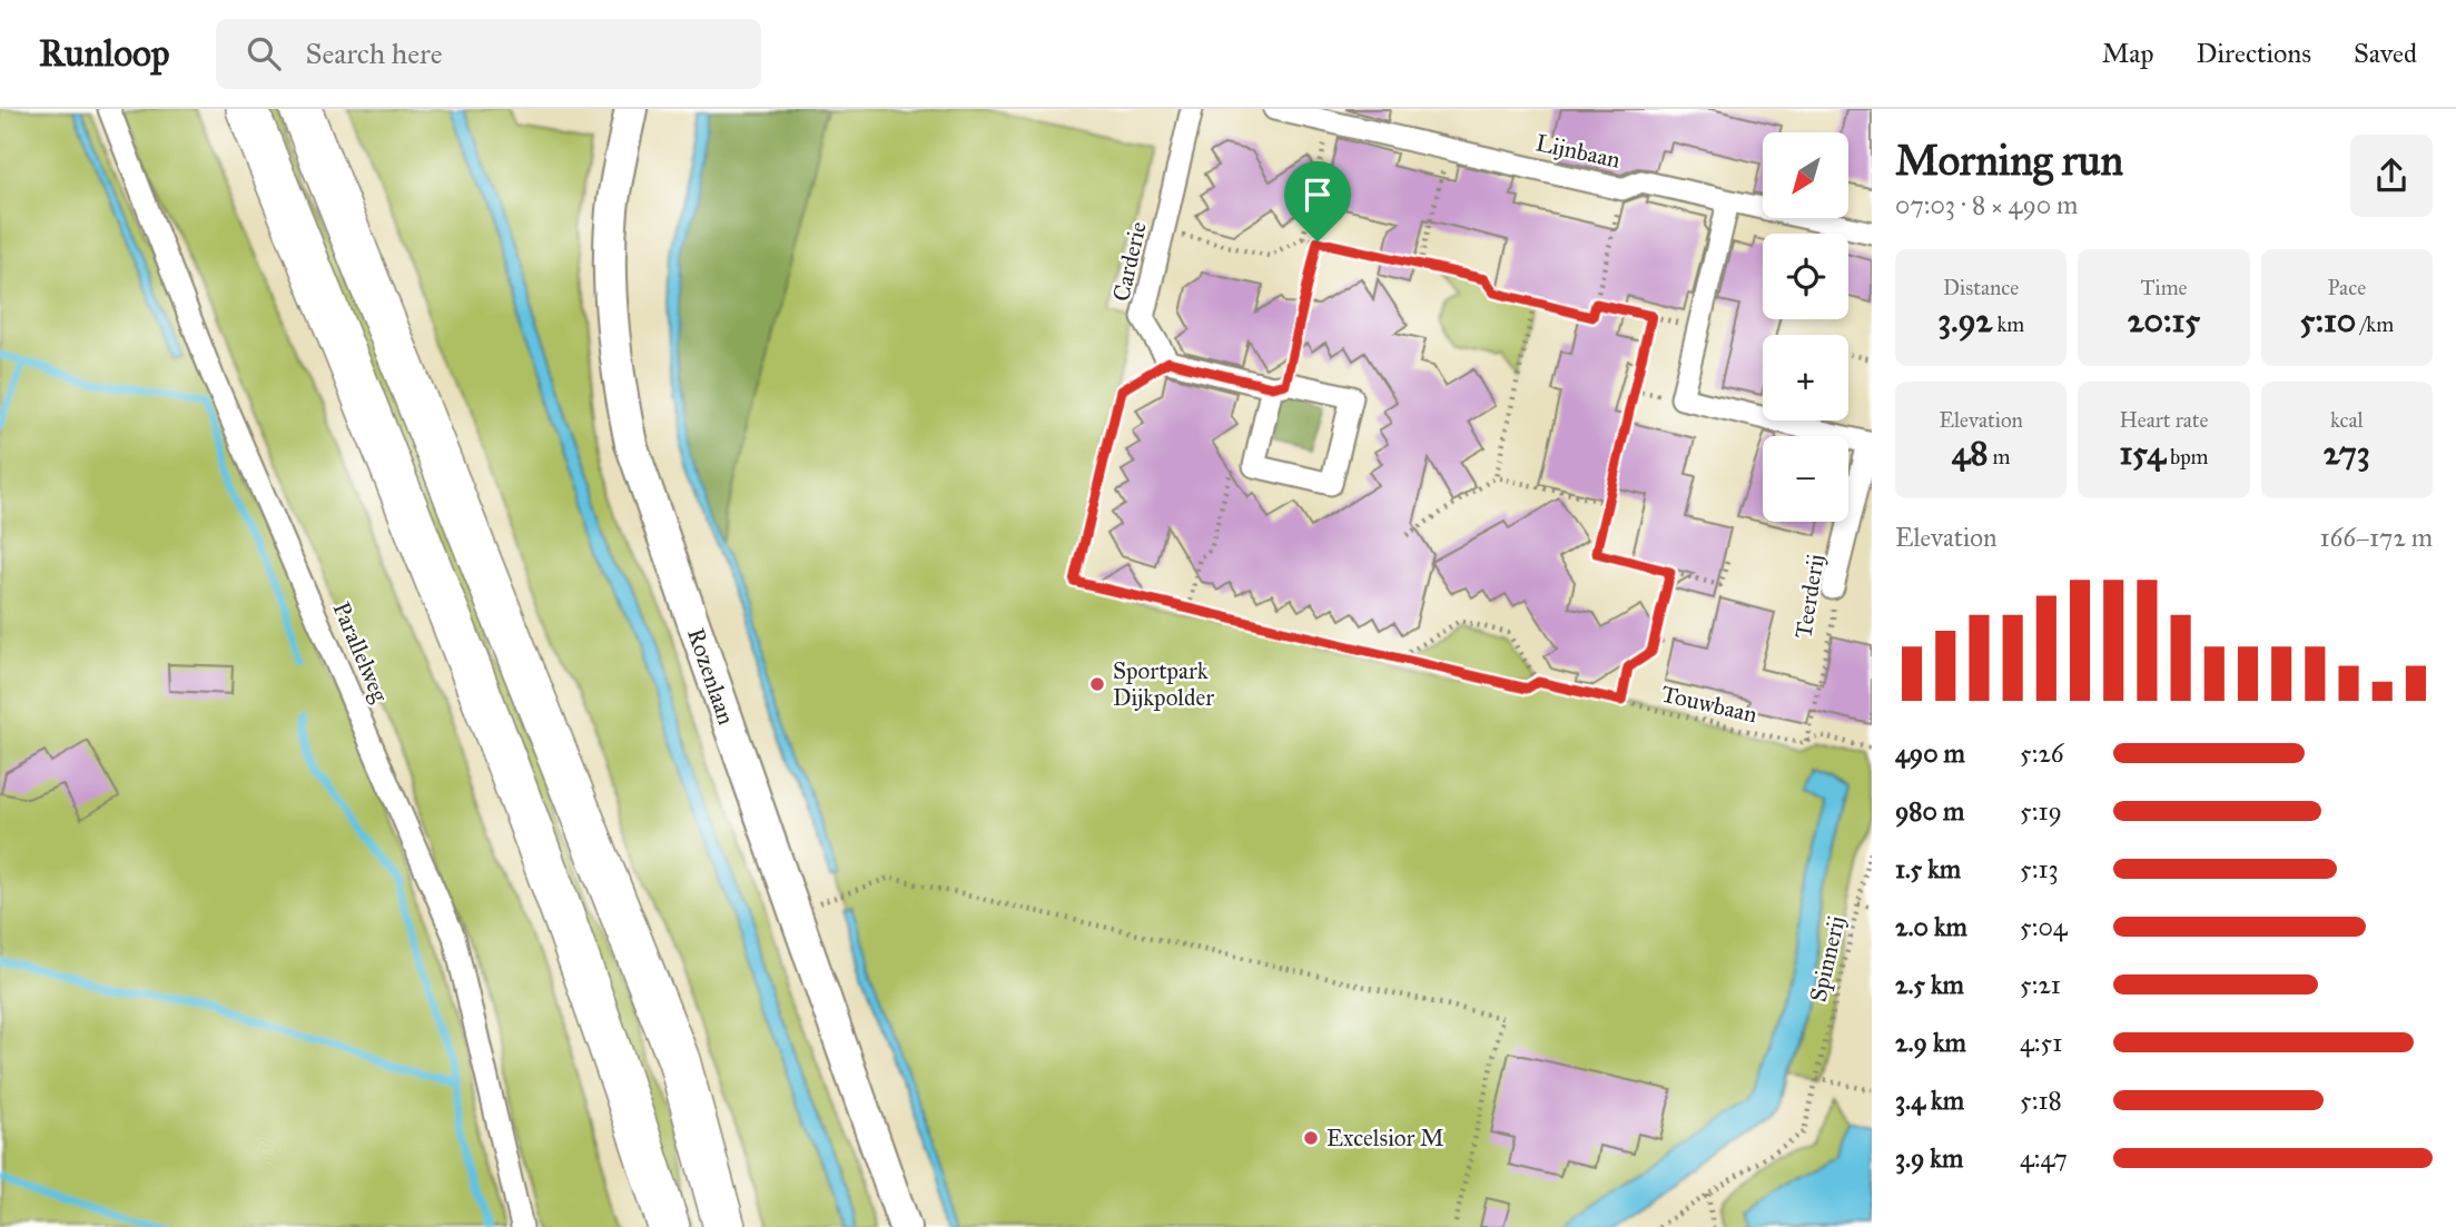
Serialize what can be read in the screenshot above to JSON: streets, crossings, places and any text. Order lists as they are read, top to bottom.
{
  "streets": {
    "street": [
      "Lijnbaan",
      "Carderie",
      "Teerderij",
      "Parallelweg",
      "Rozenlaan"
    ],
    "path": ["Touwbaan", "Spinnerij"]
  },
  "crossings": [
    ["Lijnbaan", "Teerderij"],
    ["Carderie", "Touwbaan"],
    ["Teerderij", "Touwbaan"]
  ],
  "places": ["Sportpark Dijkpolder", "Excelsior M"],
  "north": "bottom left",
  "page": {
    "header": "Runloop",
    "search": "Search here",
    "nav": ["Map", "Directions", "Saved"],
    "heading": ["Morning run", "07:03 · 8 × 490 m"],
    "map_buttons": ["+", "−"],
    "stats": [
      ["Distance", "3.92 km"],
      ["Time", "20:15"],
      ["Pace", "5:10 /km"],
      ["Elevation", "48 m"],
      ["Heart rate", "154 bpm"],
      ["kcal", "273"]
    ],
    "chart": ["Elevation", "166–172 m"],
    "list": [
      {
        "name": "490 m",
        "note": "5:26"
      },
      {
        "name": "980 m",
        "note": "5:19"
      },
      {
        "name": "1.5 km",
        "note": "5:13"
      },
      {
        "name": "2.0 km",
        "note": "5:04"
      },
      {
        "name": "2.5 km",
        "note": "5:21"
      },
      {
        "name": "2.9 km",
        "note": "4:51"
      },
      {
        "name": "3.4 km",
        "note": "5:18"
      },
      {
        "name": "3.9 km",
        "note": "4:47"
      }
    ]
  }
}
